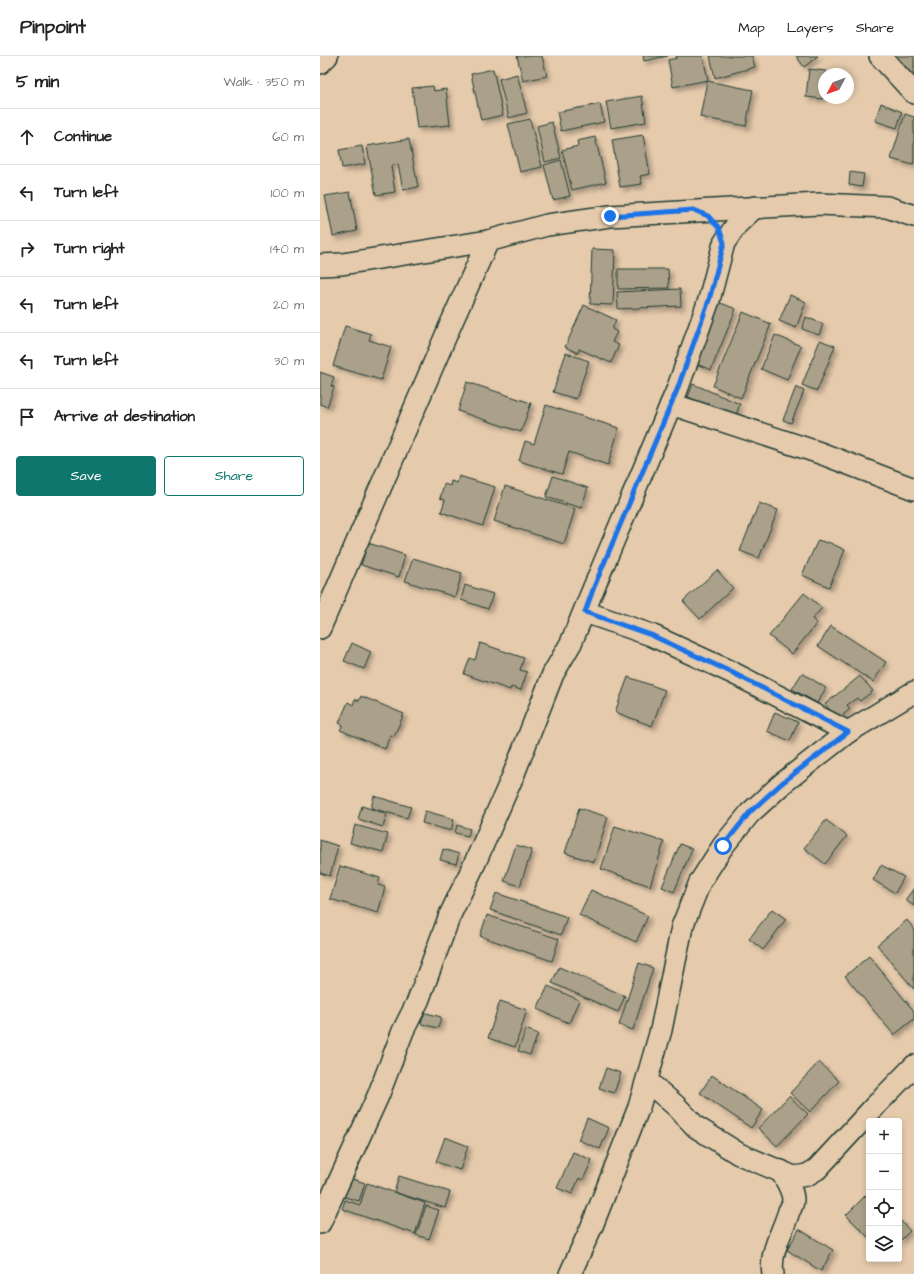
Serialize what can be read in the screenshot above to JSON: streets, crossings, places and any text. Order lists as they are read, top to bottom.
{
  "north": "bottom left",
  "page": {
    "header": "Pinpoint",
    "nav": ["Map", "Layers", "Share"],
    "heading": ["5 min", "Walk · 350 m"],
    "list": [
      ["Continue", "60 m"],
      ["Turn left", "100 m"],
      ["Turn right", "140 m"],
      ["Turn left", "20 m"],
      ["Turn left", "30 m"],
      "Arrive at destination"
    ],
    "buttons": ["Save", "Share"],
    "map_buttons": ["+", "−"]
  }
}
